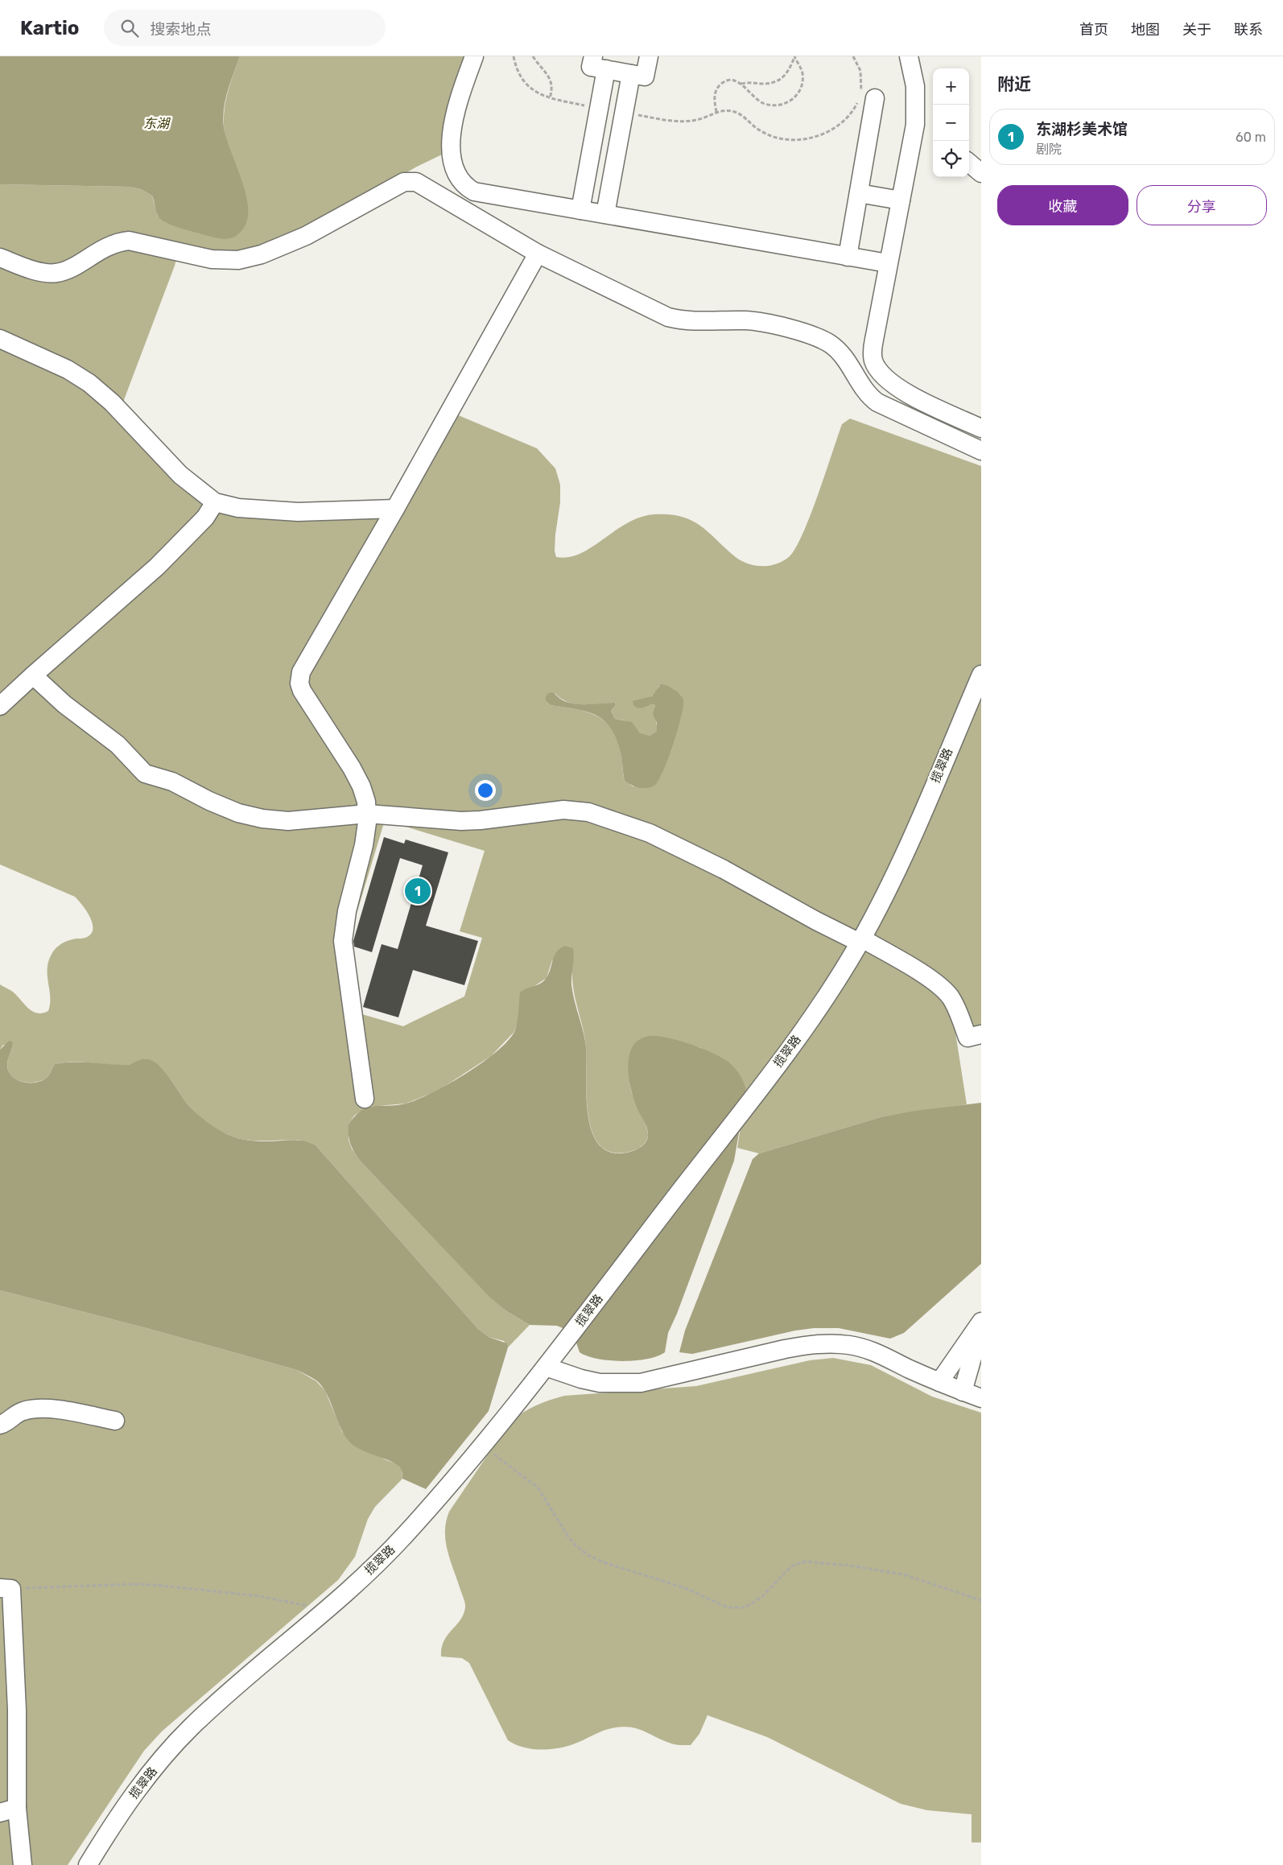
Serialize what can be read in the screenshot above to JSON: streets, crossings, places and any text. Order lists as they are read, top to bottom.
{
  "streets": {
    "street": ["揽翠路"]
  },
  "water": ["东湖"],
  "page": {
    "header": "Kartio",
    "search": "搜索地点",
    "nav": [
      "首页",
      "地图",
      "关于",
      "联系"
    ],
    "heading": "附近",
    "map_buttons": ["+", "−"],
    "list": [
      {
        "mark": "1",
        "name": "东湖杉美术馆",
        "note": "剧院",
        "value": "60 m"
      }
    ],
    "buttons": ["收藏", "分享"],
    "pins": "1"
  }
}
